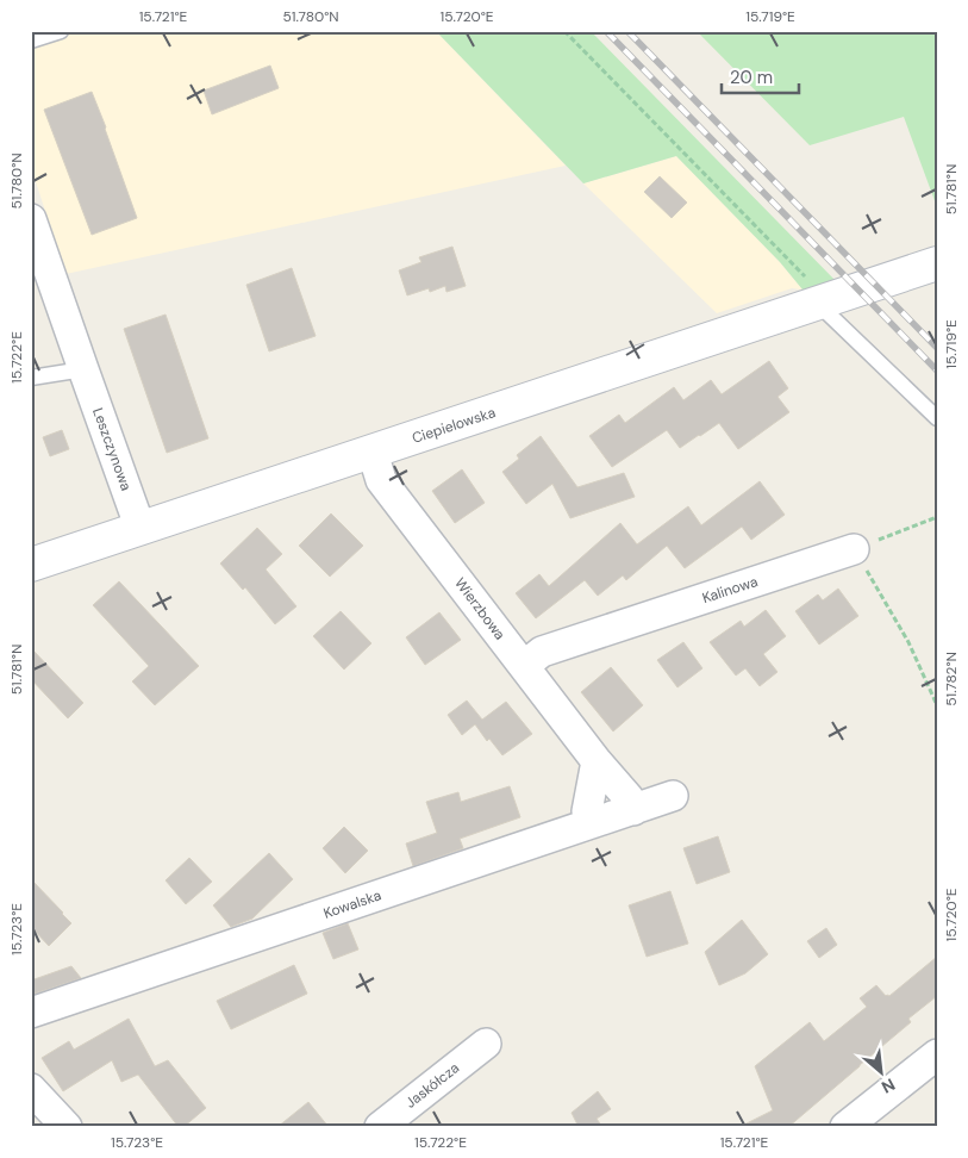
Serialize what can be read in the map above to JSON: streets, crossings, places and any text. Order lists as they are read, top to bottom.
{
  "streets": {
    "street": [
      "Ciepielowska",
      "Leszczynowa",
      "Kalinowa",
      "Wierzbowa",
      "Kowalska",
      "Jaskółcza"
    ]
  },
  "crossings": [
    ["Ciepielowska", "Leszczynowa"],
    ["Ciepielowska", "Wierzbowa"],
    ["Kalinowa", "Wierzbowa"],
    ["Wierzbowa", "Kowalska"]
  ],
  "scale_bar": "20 m",
  "north": "bottom right",
  "coordinates": [
    "15.721°E",
    "51.780°N",
    "15.720°E",
    "15.719°E",
    "51.781°N",
    "15.722°E",
    "51.782°N",
    "15.723°E"
  ]
}
